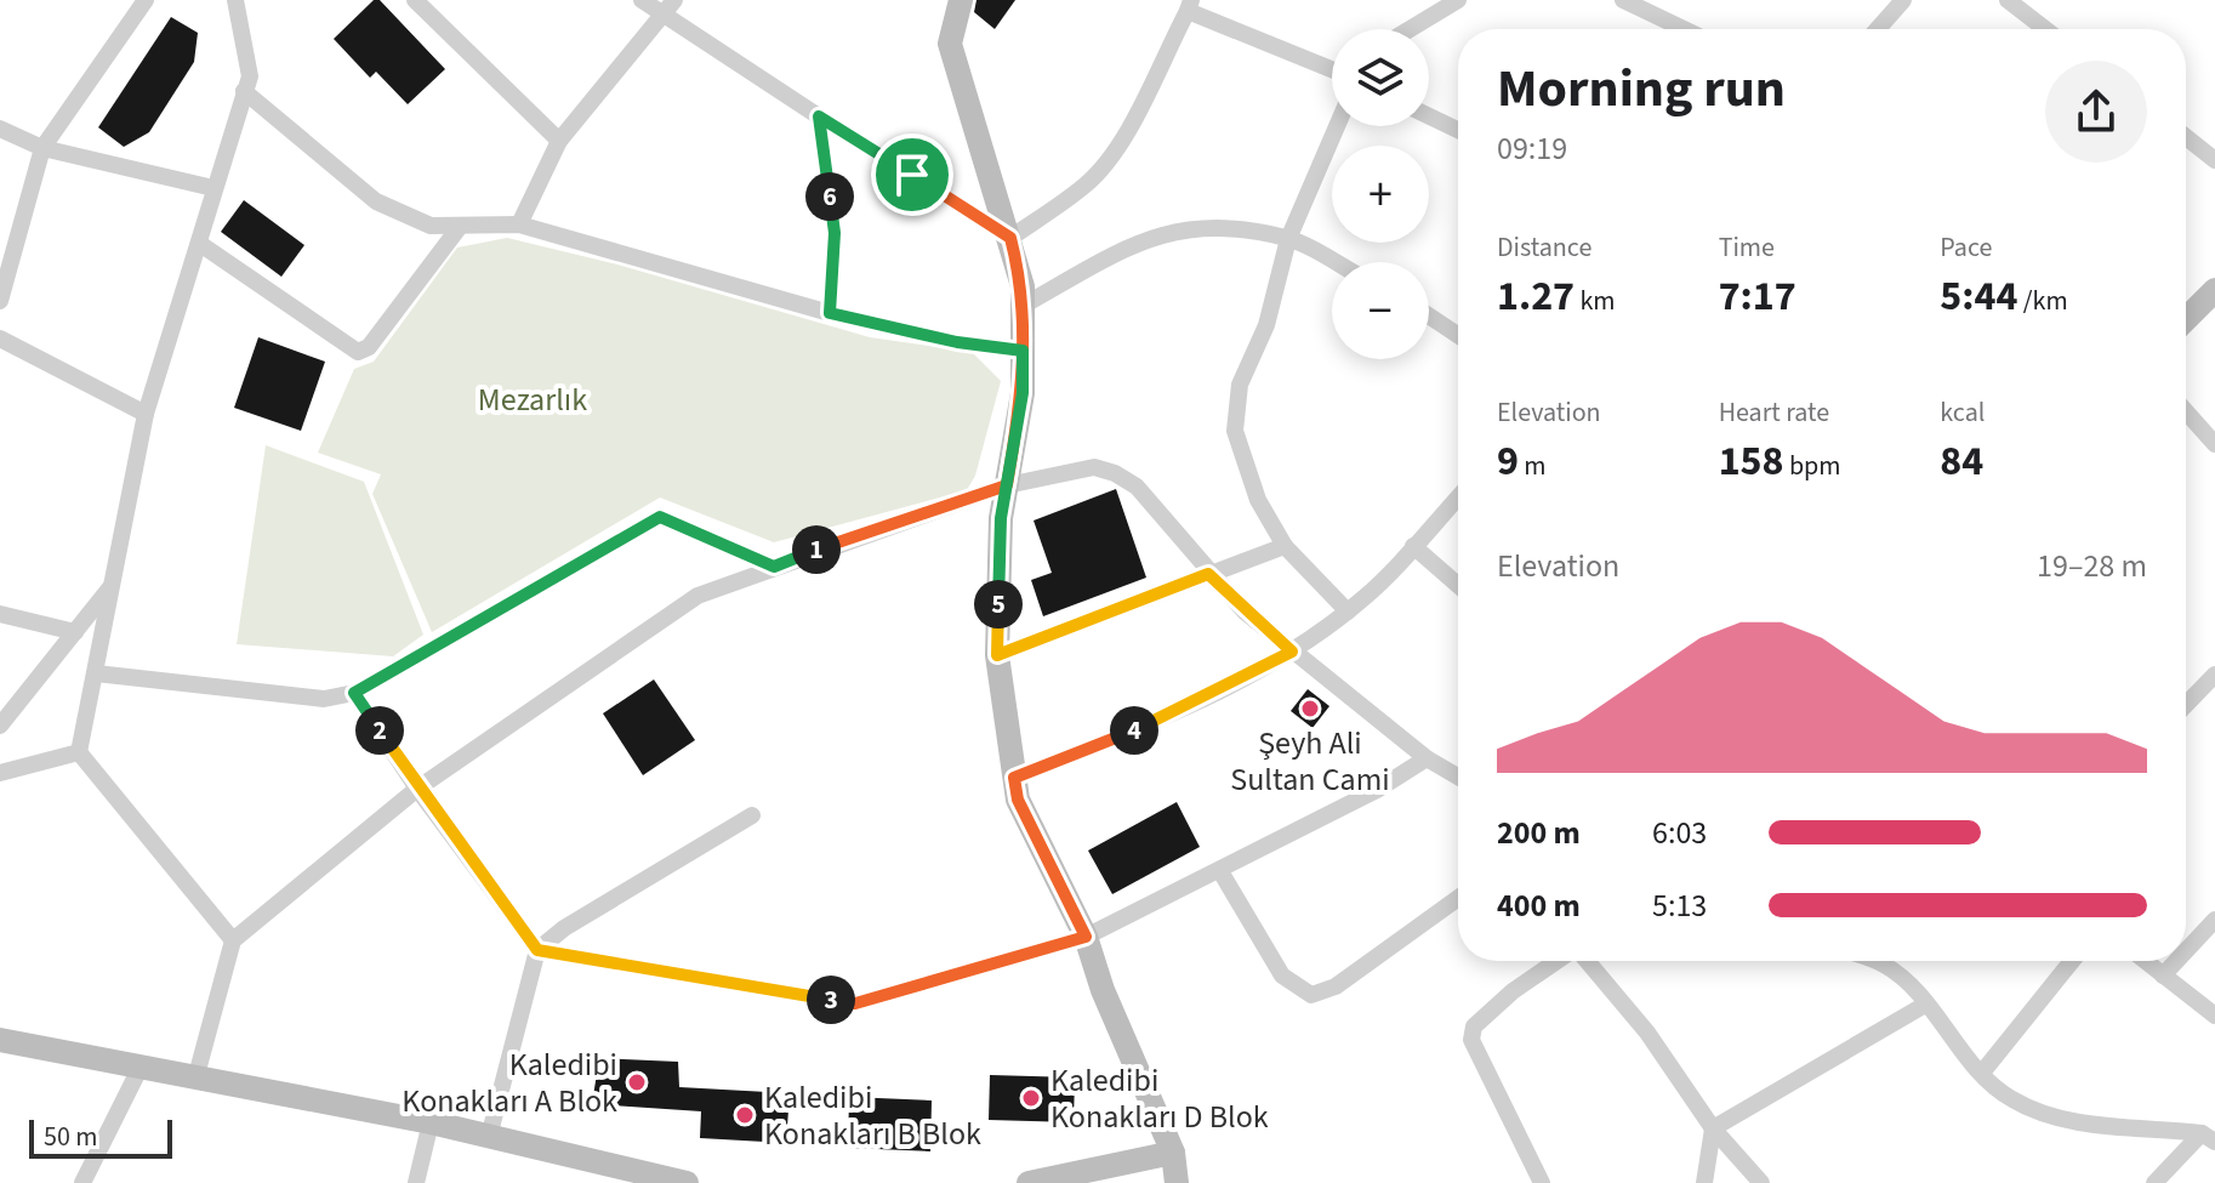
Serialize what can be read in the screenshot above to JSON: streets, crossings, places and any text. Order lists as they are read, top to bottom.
{
  "parks": ["Mezarlık"],
  "places": [
    "Şeyh Ali Sultan Cami",
    "Kaledibi Konakları A Blok",
    "Kaledibi Konakları D Blok",
    "Kaledibi Konakları B Blok"
  ],
  "scale_bar": "50 m",
  "page": {
    "map_buttons": ["+", "−"],
    "heading": ["Morning run", "09:19"],
    "pins": [
      "6",
      "1",
      "5",
      "2",
      "4",
      "3"
    ],
    "stats": [
      ["Distance", "1.27 km"],
      ["Time", "7:17"],
      ["Pace", "5:44 /km"],
      ["Elevation", "9 m"],
      ["Heart rate", "158 bpm"],
      ["kcal", "84"]
    ],
    "chart": ["Elevation", "19–28 m"],
    "list": [
      {
        "name": "200 m",
        "note": "6:03"
      },
      {
        "name": "400 m",
        "note": "5:13"
      }
    ],
    "scale": "50 m"
  }
}
